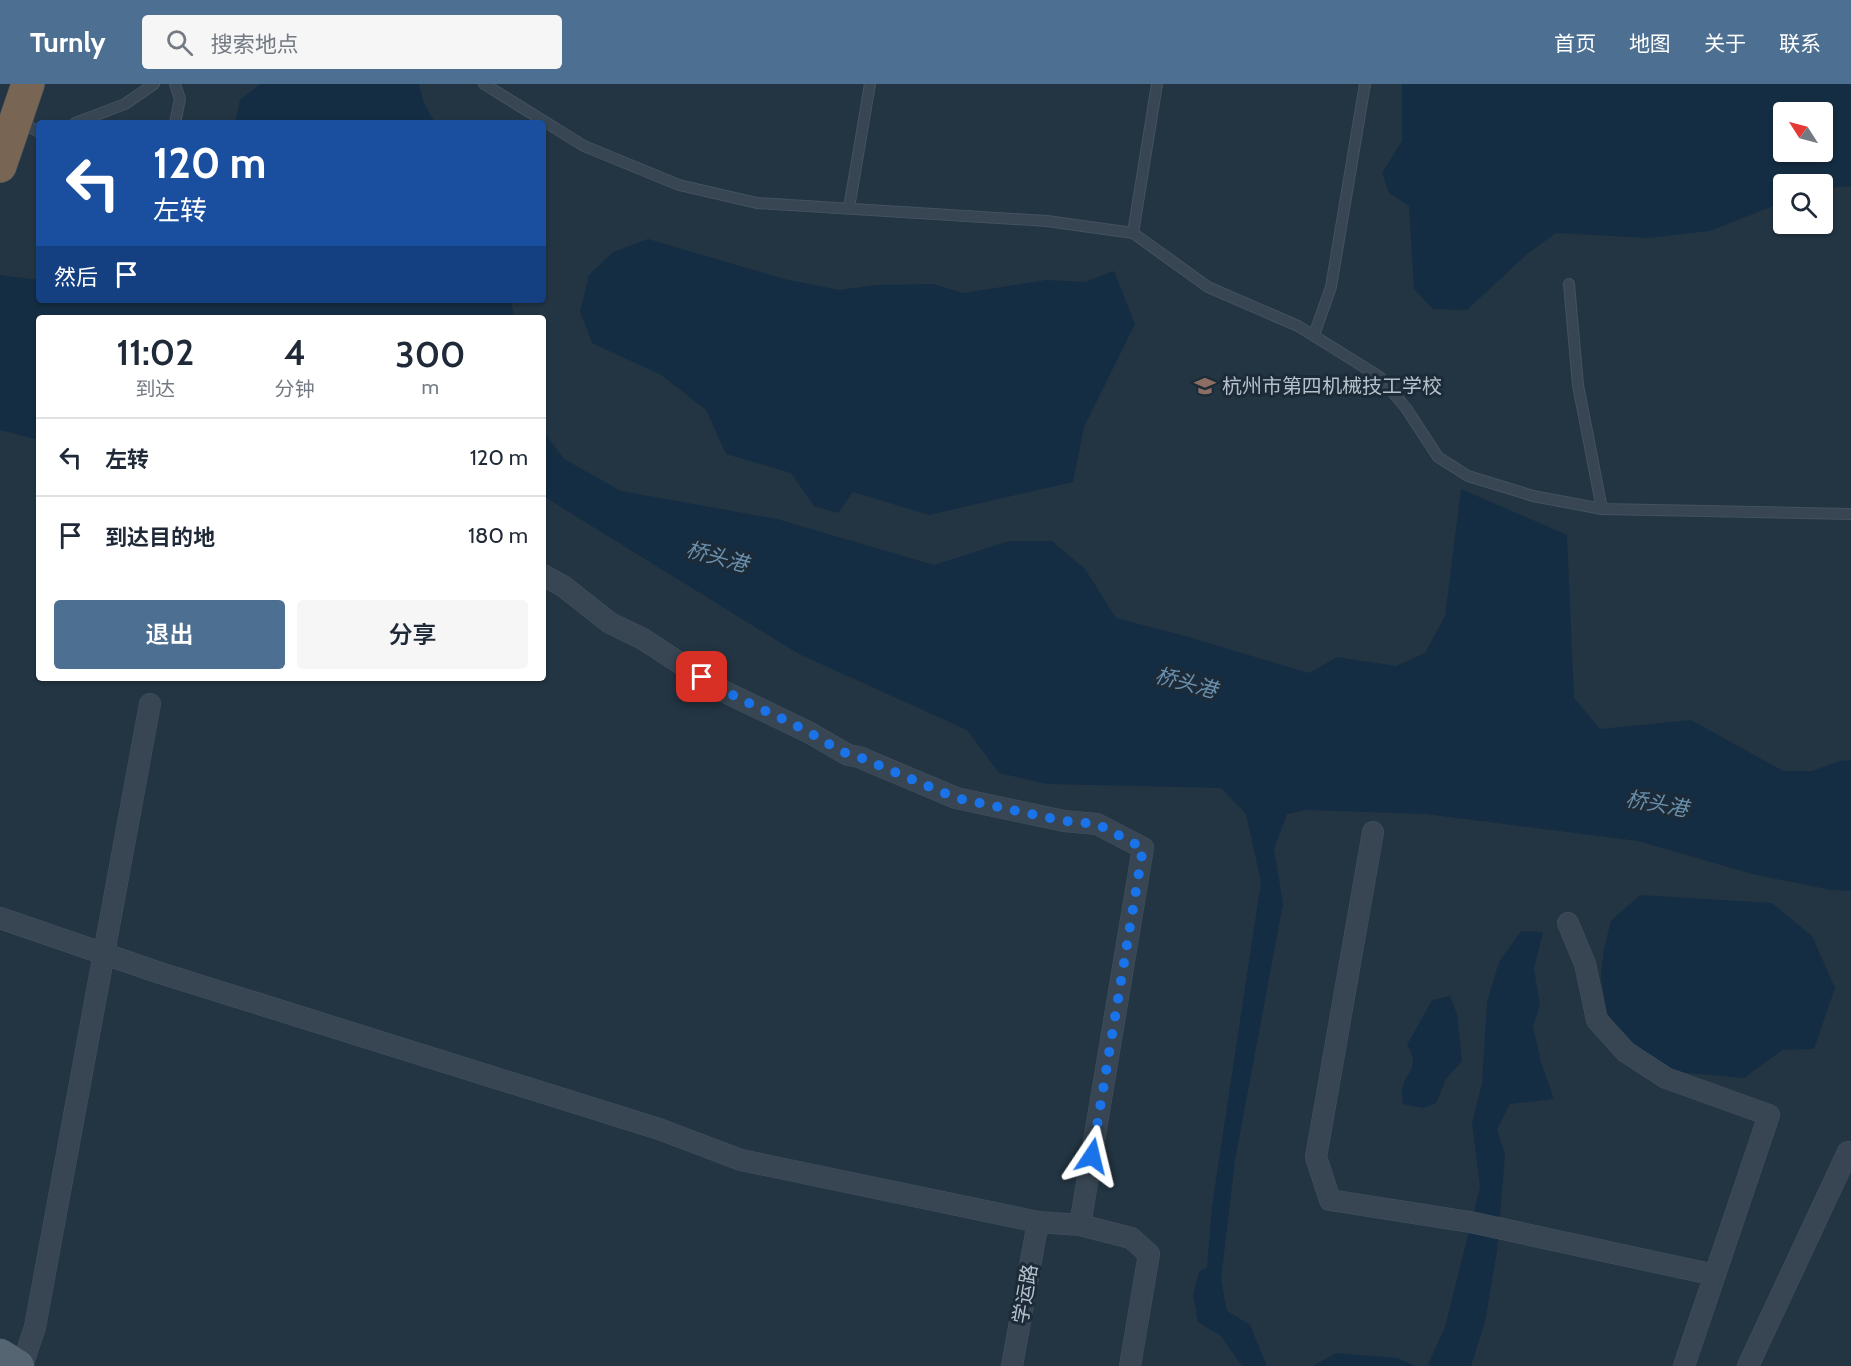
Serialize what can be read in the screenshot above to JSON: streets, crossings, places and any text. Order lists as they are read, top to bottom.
{
  "streets": {
    "street": ["学运路"]
  },
  "water": ["桥头港"],
  "places": {
    "school or university": ["杭州市第四机械技工学校"]
  },
  "north": "top left",
  "page": {
    "header": "Turnly",
    "search": "搜索地点",
    "nav": [
      "首页",
      "地图",
      "关于",
      "联系"
    ],
    "turn": ["120 m", "左转"],
    "then": "然后",
    "eta": [
      "11:02",
      "到达",
      "4",
      "分钟",
      "300",
      "m"
    ],
    "list": [
      {
        "name": "左转",
        "value": "120 m"
      },
      {
        "name": "到达目的地",
        "value": "180 m"
      }
    ],
    "buttons": ["退出", "分享"]
  }
}
